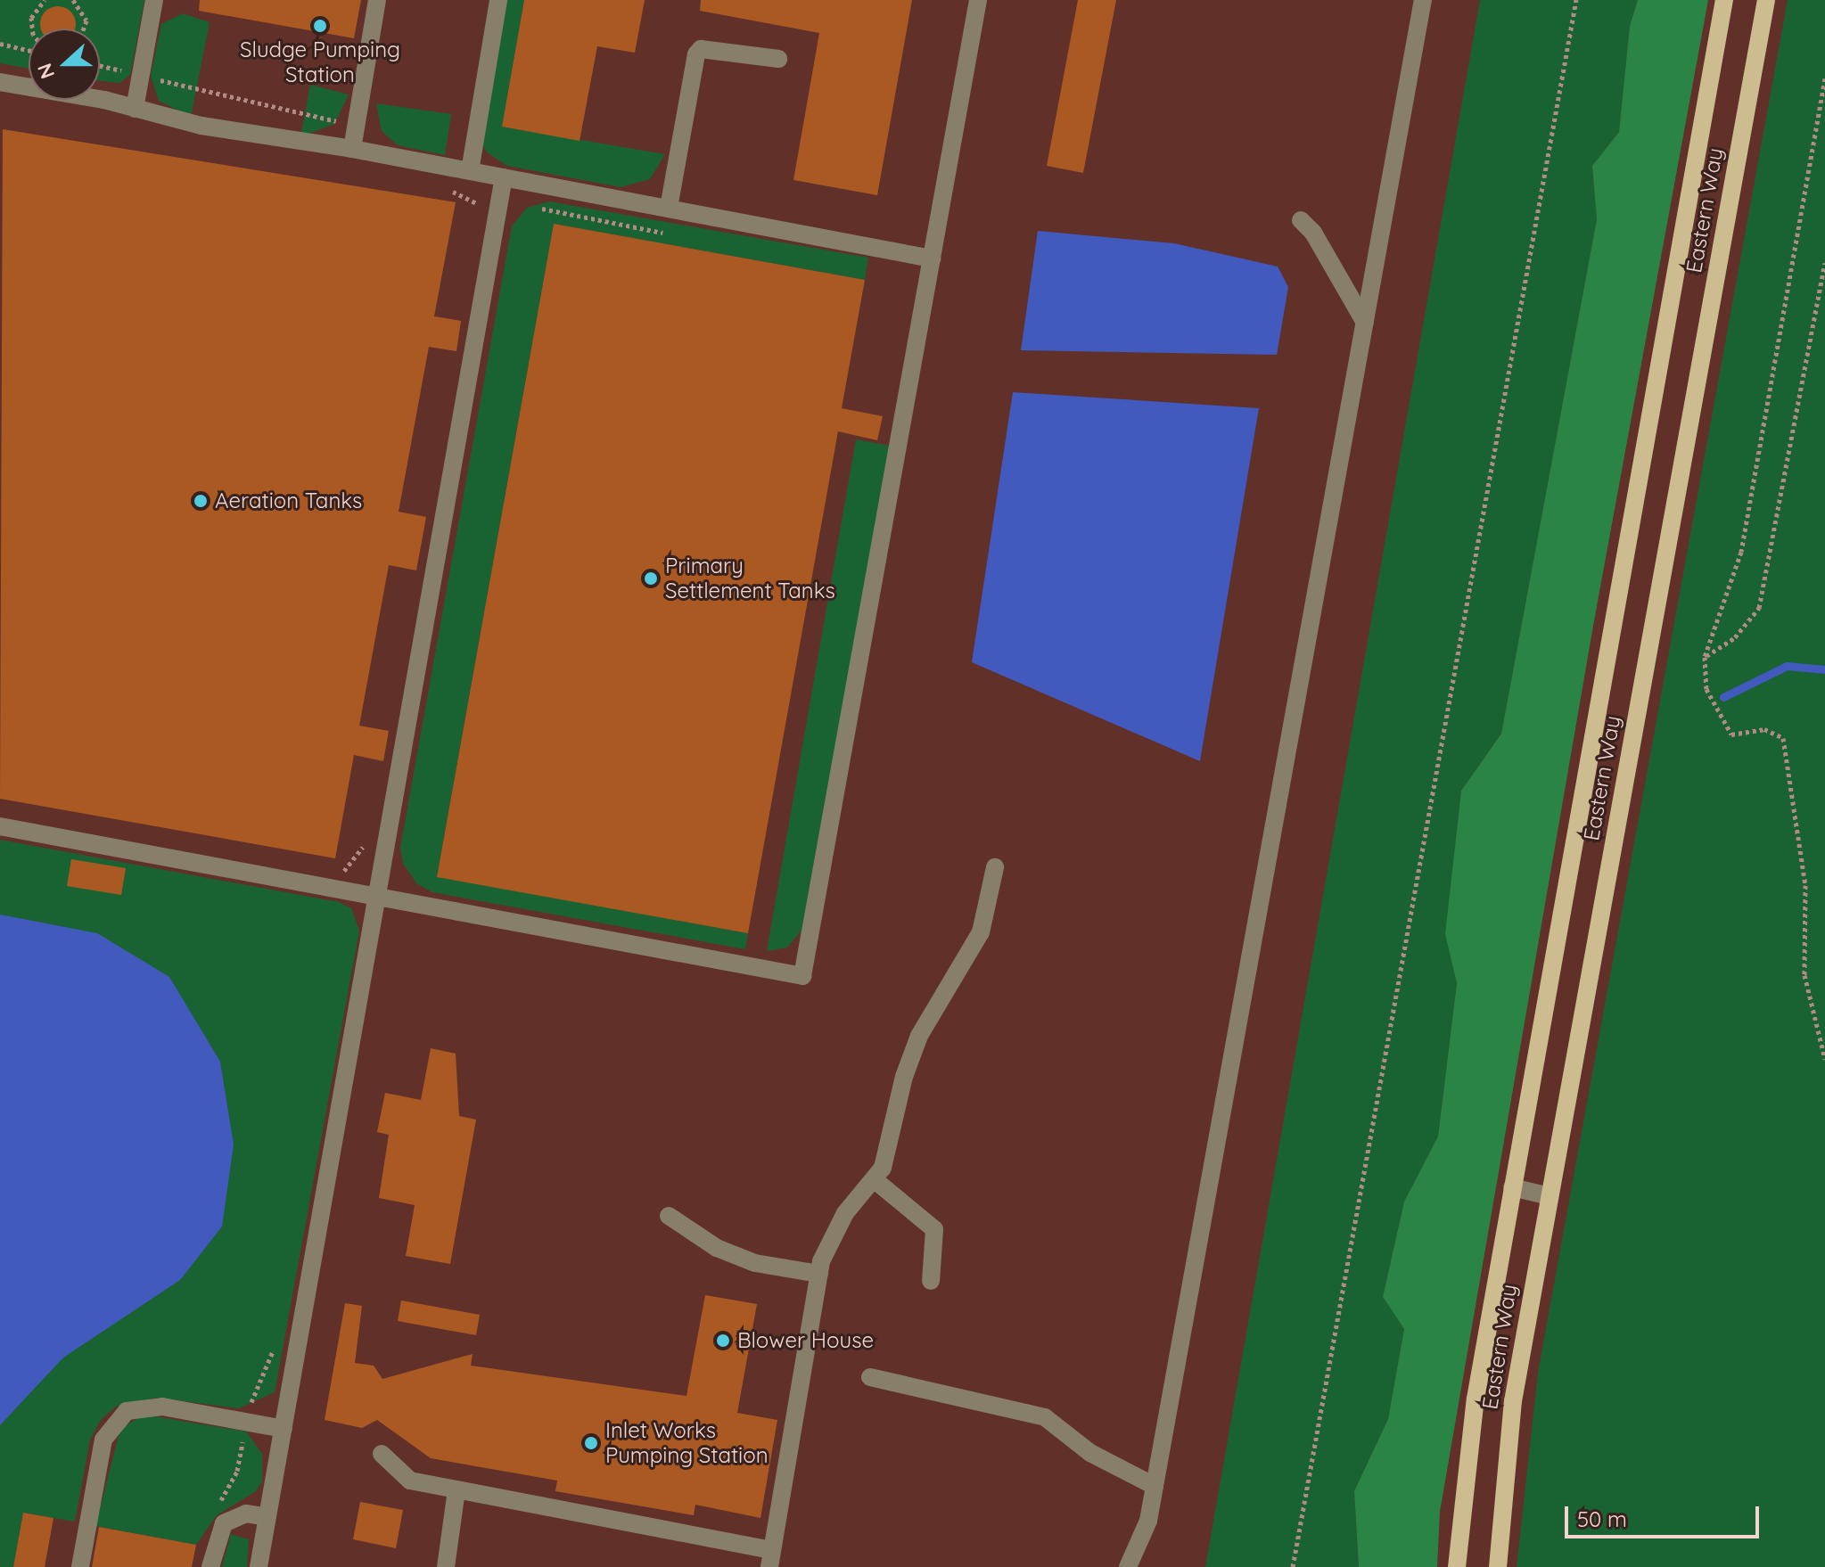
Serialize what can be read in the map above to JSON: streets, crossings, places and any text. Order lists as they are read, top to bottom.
{
  "streets": {
    "main road": ["Eastern Way"]
  },
  "places": [
    "Sludge Pumping Station",
    "Aeration Tanks",
    "Primary Settlement Tanks",
    "Blower House",
    "Inlet Works Pumping Station"
  ],
  "scale_bar": "50 m",
  "north": "left"
}
